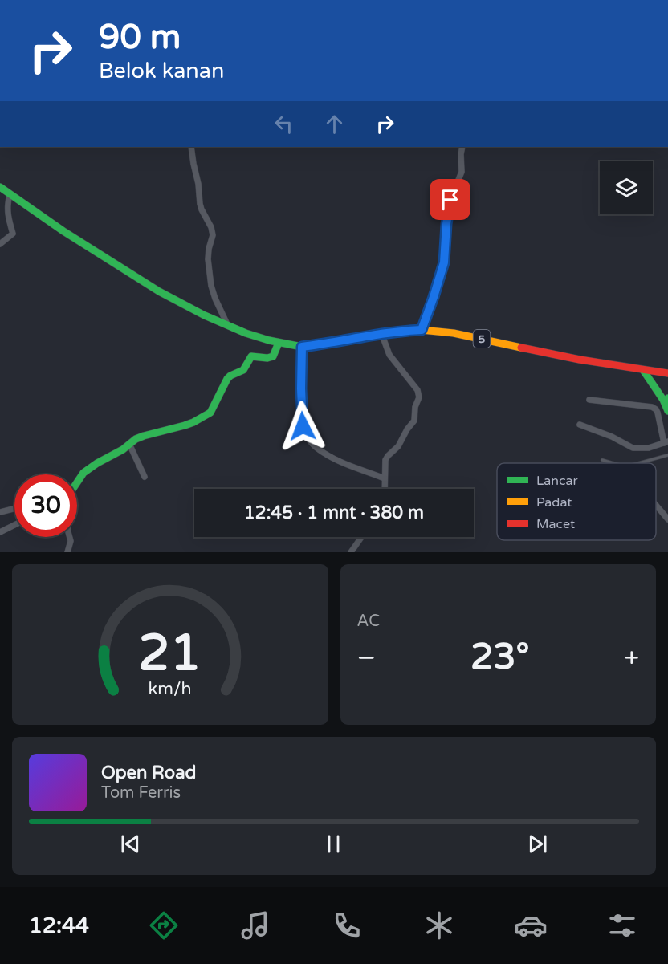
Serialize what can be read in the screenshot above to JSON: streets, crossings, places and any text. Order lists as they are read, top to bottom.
{
  "streets": {
    "main road": ["5"]
  },
  "legend": ["Lancar", "Padat", "Macet"],
  "page": {
    "turn": ["90 m", "Belok kanan"],
    "limit": "30",
    "trip": "12:45 · 1 mnt · 380 m",
    "tile": "AC",
    "heat": ["−", "23°", "+"],
    "song": ["Open Road", "Tom Ferris"],
    "tabs": "12:44",
    "gauge": ["21", "km/h"]
  }
}
